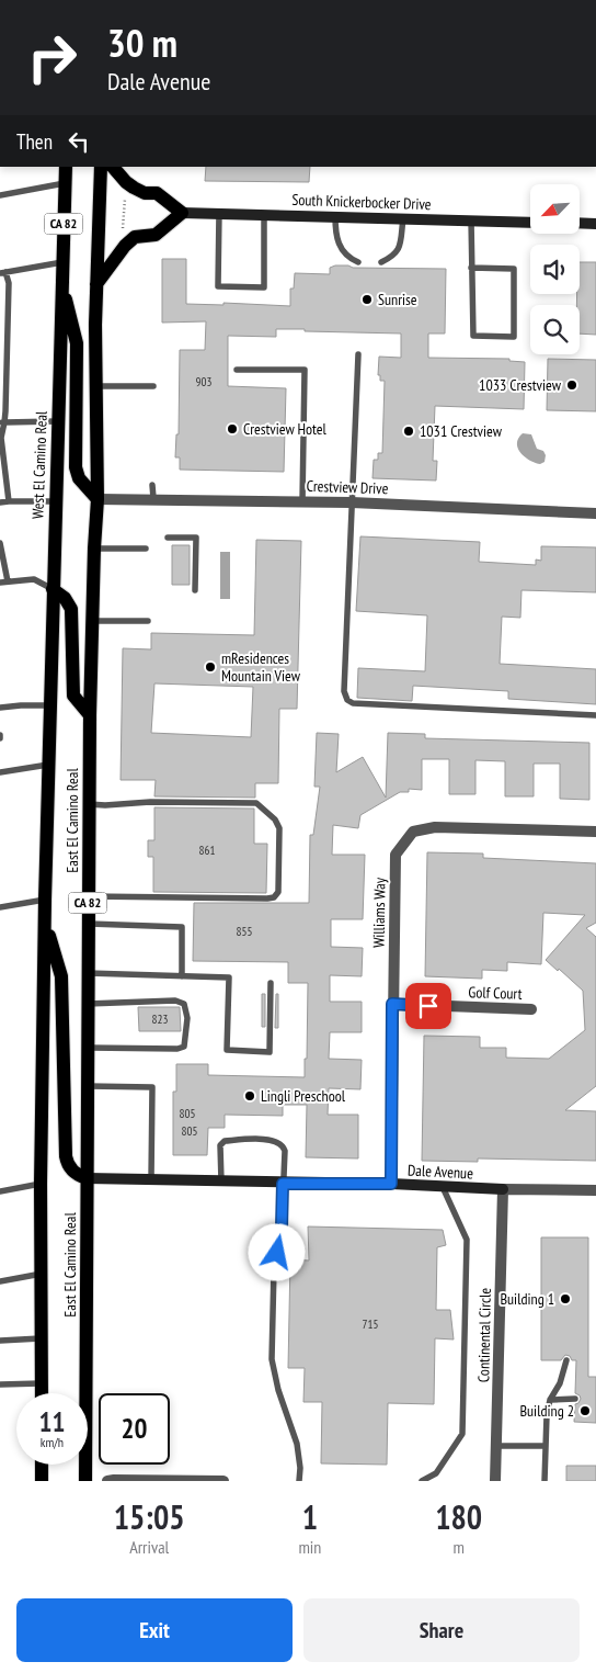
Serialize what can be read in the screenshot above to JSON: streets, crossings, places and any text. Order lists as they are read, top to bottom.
{
  "streets": {
    "main road": ["CA 82", "West El Camino Real", "East El Camino Real"],
    "street": [
      "South Knickerbocker Drive",
      "Crestview Drive",
      "Williams Way",
      "Golf Court",
      "Dale Avenue",
      "Continental Circle"
    ]
  },
  "crossings": [
    ["CA 82", "East El Camino Real"],
    ["West El Camino Real", "East El Camino Real"],
    ["Crestview Drive", "East El Camino Real"],
    ["East El Camino Real", "Dale Avenue"],
    ["Williams Way", "Golf Court"],
    ["Williams Way", "Dale Avenue"],
    ["Dale Avenue", "Continental Circle"]
  ],
  "places": [
    "Sunrise",
    "1033 Crestview",
    "Crestview Hotel",
    "1031 Crestview",
    "mResidences Mountain View",
    "Lingli Preschool",
    "Building 1",
    "Building 2"
  ],
  "house_numbers": [
    "903",
    "861",
    "855",
    "823",
    "805",
    "805",
    "715"
  ],
  "north": "bottom left",
  "page": {
    "turn": ["30 m", "Dale Avenue"],
    "then": "Then",
    "speed": "11 km/h",
    "limit": "20",
    "eta": [
      "15:05",
      "Arrival",
      "1",
      "min",
      "180",
      "m"
    ],
    "buttons": ["Exit", "Share"]
  }
}
